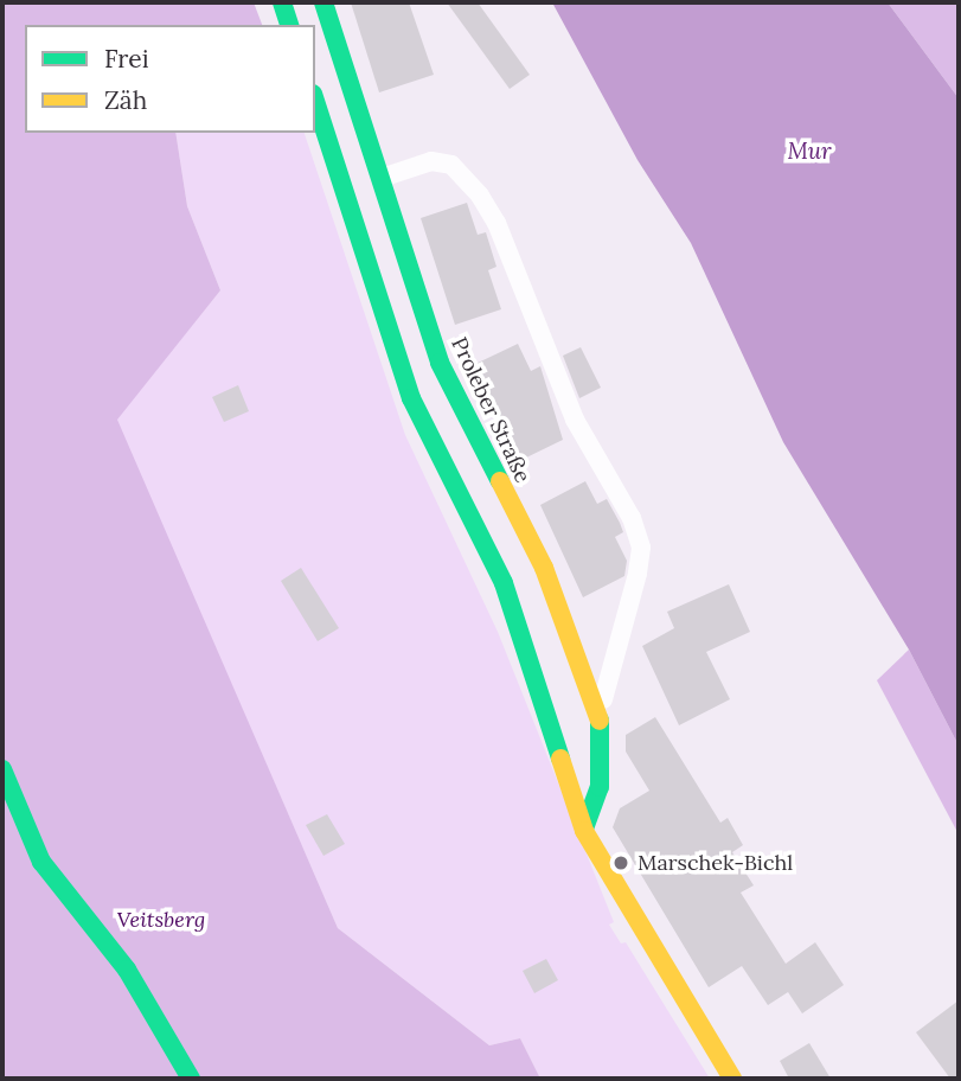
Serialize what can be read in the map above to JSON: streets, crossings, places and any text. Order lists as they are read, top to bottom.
{
  "streets": {
    "street": ["Proleber Straße"]
  },
  "water": ["Mur"],
  "parks": ["Veitsberg"],
  "places": ["Marschek-Bichl"],
  "legend": ["Frei", "Zäh"]
}
